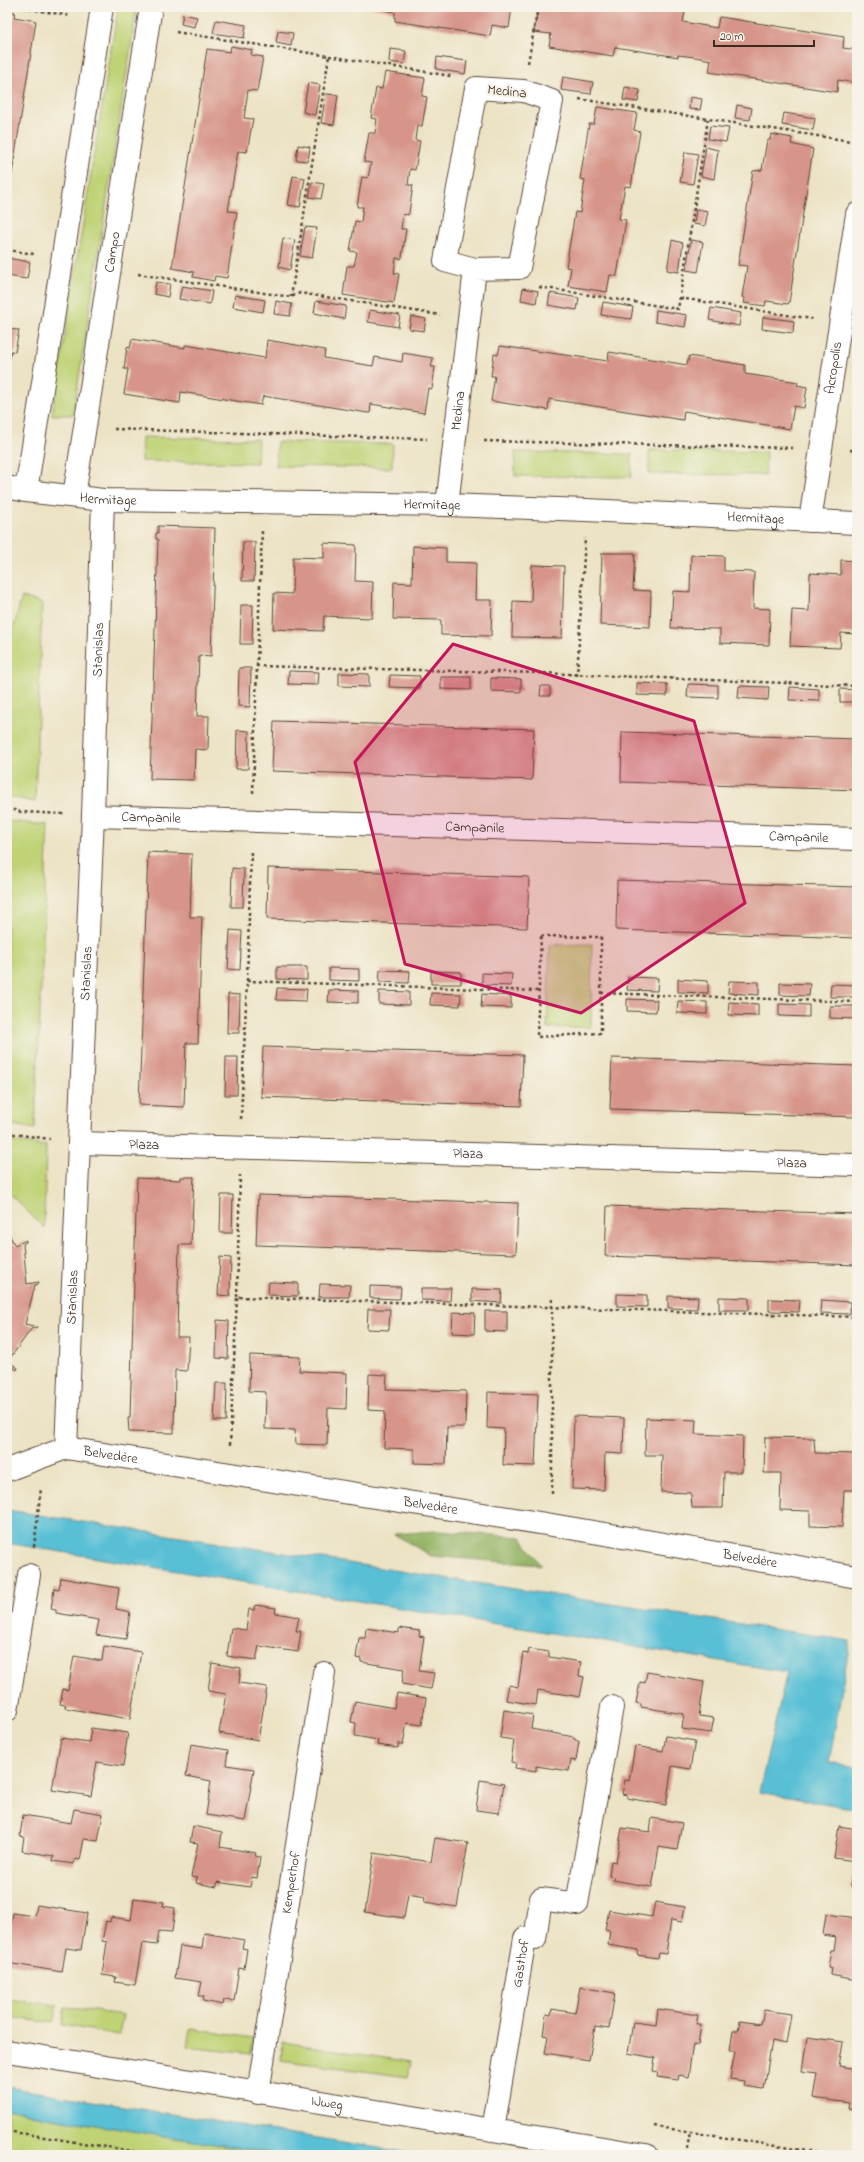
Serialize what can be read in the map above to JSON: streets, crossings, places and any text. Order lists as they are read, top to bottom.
{
  "streets": {
    "street": [
      "Medina",
      "Campo",
      "Acropolis",
      "Hermitage",
      "Stanislas",
      "Campanile",
      "Plaza",
      "Belvedère",
      "Kemperhof",
      "Gasthof",
      "IJweg"
    ]
  },
  "crossings": [
    ["Medina", "Hermitage"],
    ["Campo", "Hermitage"],
    ["Acropolis", "Hermitage"],
    ["Hermitage", "Stanislas"],
    ["Stanislas", "Campanile"],
    ["Stanislas", "Plaza"],
    ["Stanislas", "Belvedère"],
    ["Kemperhof", "IJweg"],
    ["Gasthof", "IJweg"]
  ],
  "scale_bar": "20 m"
}
